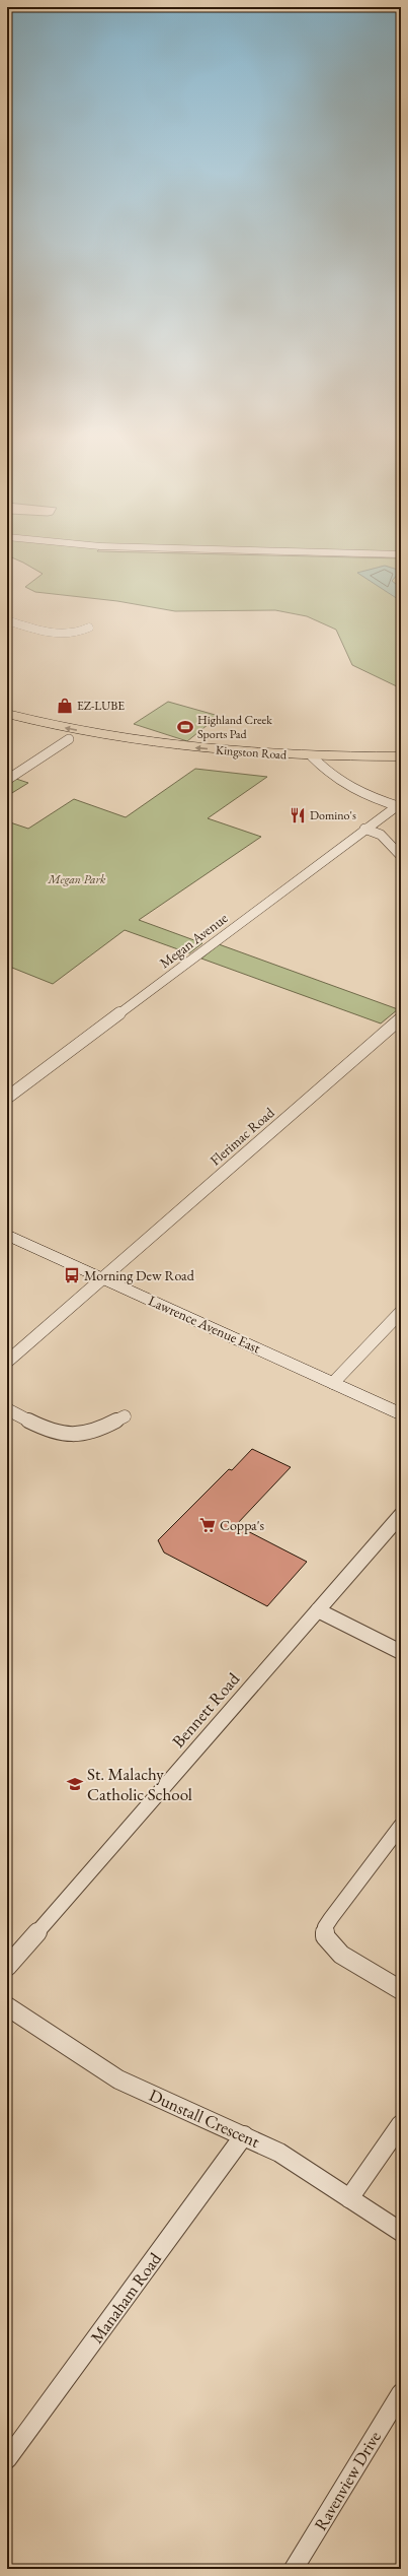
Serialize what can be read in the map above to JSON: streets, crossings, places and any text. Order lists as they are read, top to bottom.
{
  "streets": {
    "main road": ["Kingston Road", "Lawrence Avenue East"],
    "street": [
      "Megan Avenue",
      "Flerimac Road",
      "Bennett Road",
      "Dunstall Crescent",
      "Manaham Road",
      "Ravenview Drive"
    ]
  },
  "crossings": [
    ["Flerimac Road", "Lawrence Avenue East"],
    ["Dunstall Crescent", "Manaham Road"]
  ],
  "parks": ["Megan Park"],
  "places": {
    "shop": ["EZ-LUBE"],
    "sports": ["Highland Creek Sports Pad"],
    "restaurant": ["Domino's"],
    "bus stop": ["Morning Dew Road"],
    "supermarket": ["Coppa's"],
    "school or university": ["St. Malachy Catholic School"]
  }
}
